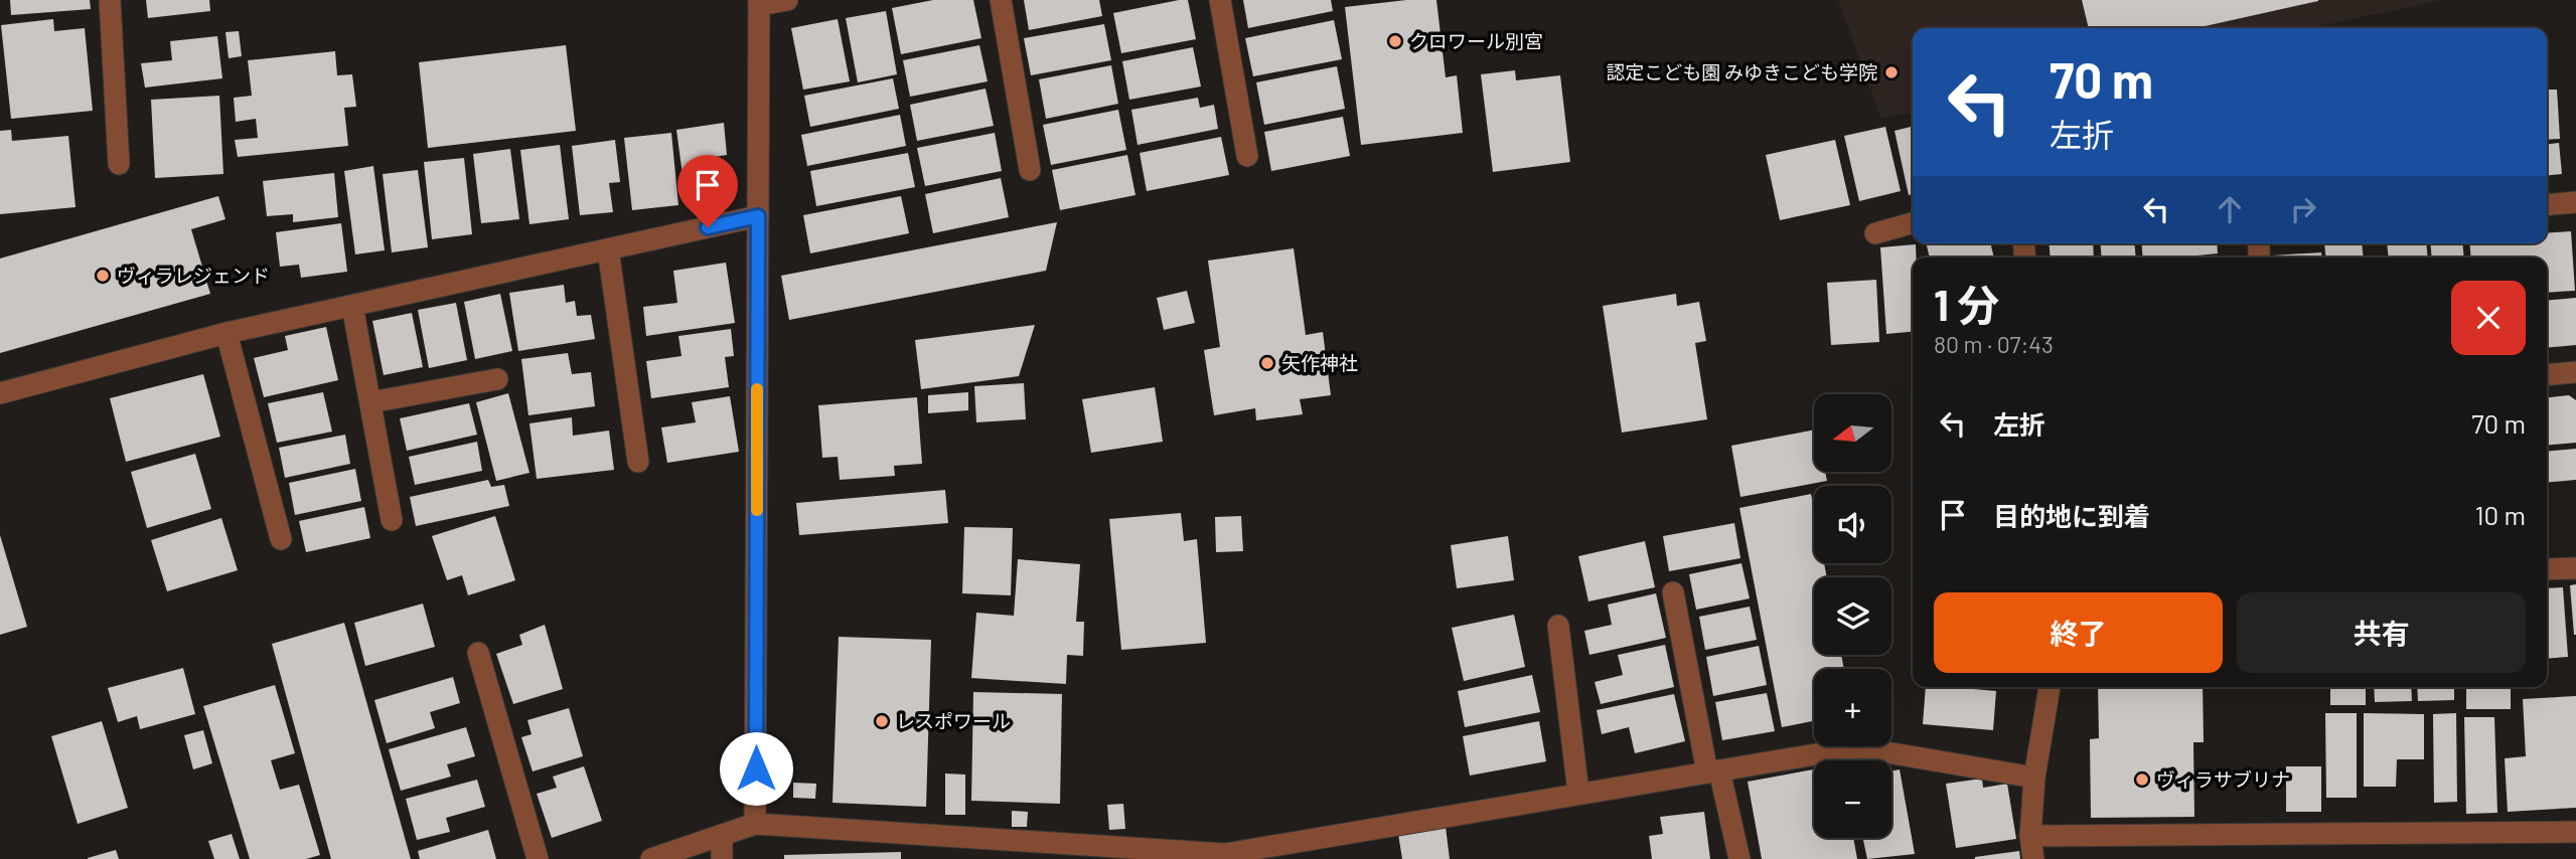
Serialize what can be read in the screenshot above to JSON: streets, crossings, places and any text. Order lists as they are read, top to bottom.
{
  "places": [
    "クロワール別宮",
    "認定こども園 みゆきこども学院",
    "ヴィラレジェンド",
    "矢作神社",
    "レスポワール",
    "ヴィラサブリナ"
  ],
  "north": "left",
  "page": {
    "turn": ["70 m", "左折"],
    "heading": ["1 分", "80 m · 07:43"],
    "list": [
      {
        "name": "左折",
        "value": "70 m"
      },
      {
        "name": "目的地に到着",
        "value": "10 m"
      }
    ],
    "map_buttons": ["+", "−"],
    "buttons": ["終了", "共有"]
  }
}
